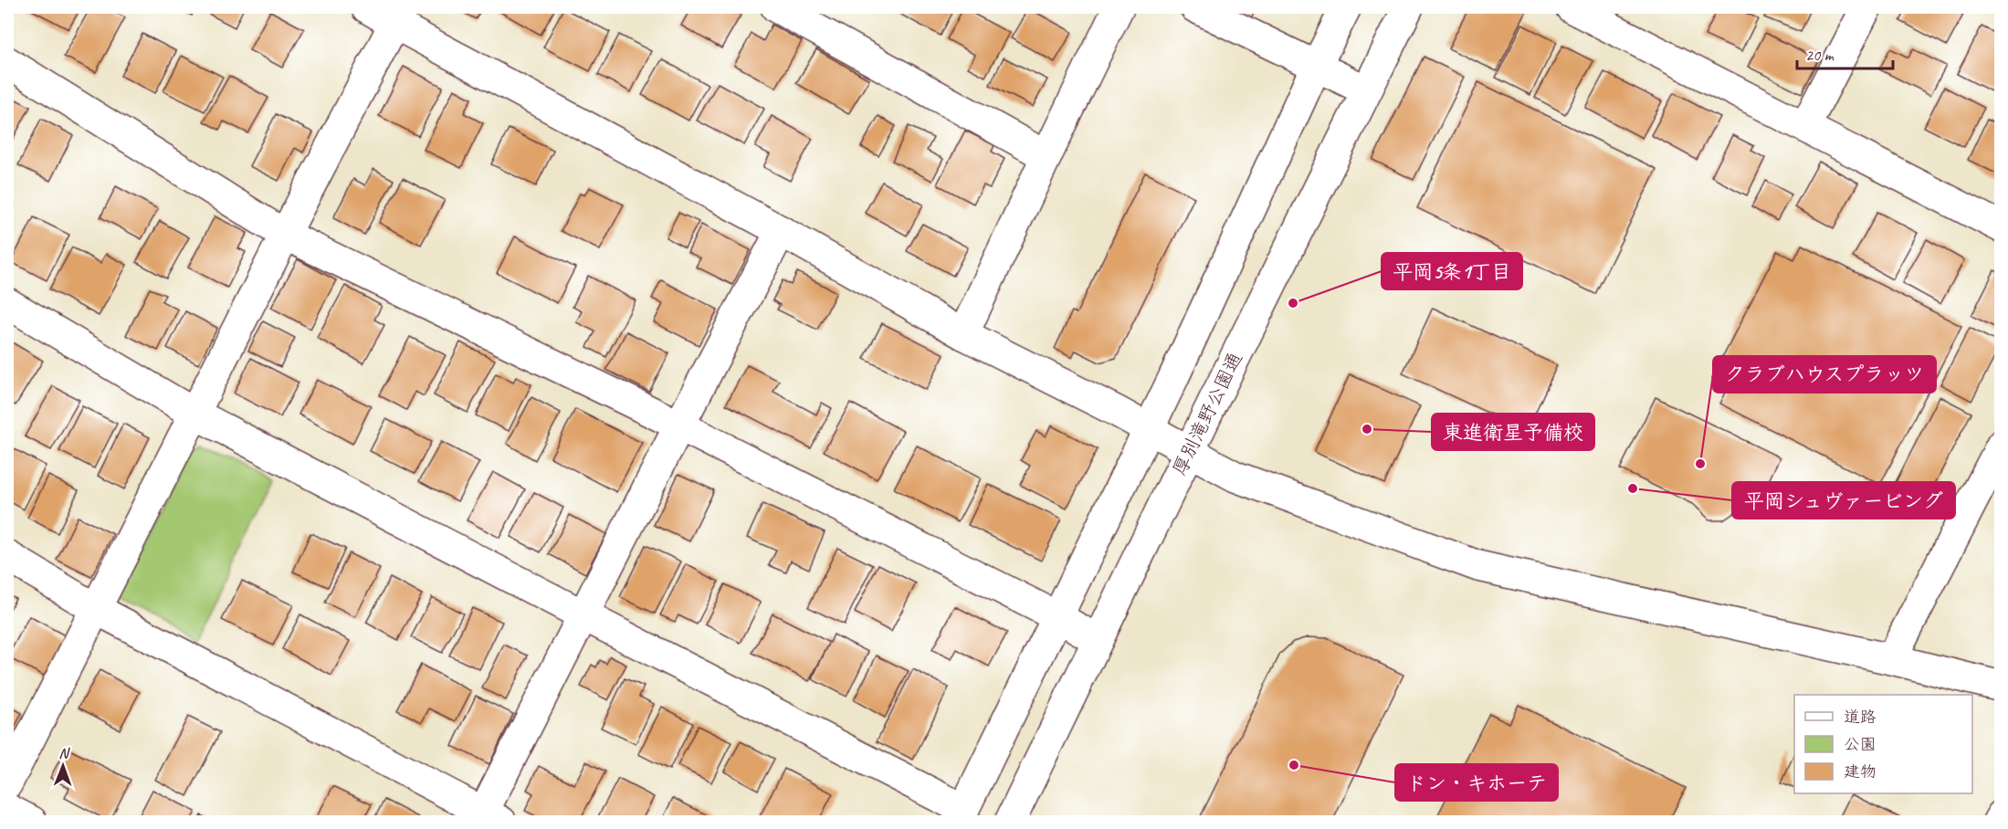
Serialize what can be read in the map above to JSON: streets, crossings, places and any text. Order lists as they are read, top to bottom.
{
  "streets": {
    "street": ["厚別滝野公園通"]
  },
  "places": [
    "平岡5条1丁目",
    "東進衛星予備校",
    "クラブハウスプラッツ",
    "平岡シュヴァービング",
    "ドン・キホーテ"
  ],
  "legend": ["道路", "公園", "建物"],
  "scale_bar": "20 m",
  "north": "top"
}
